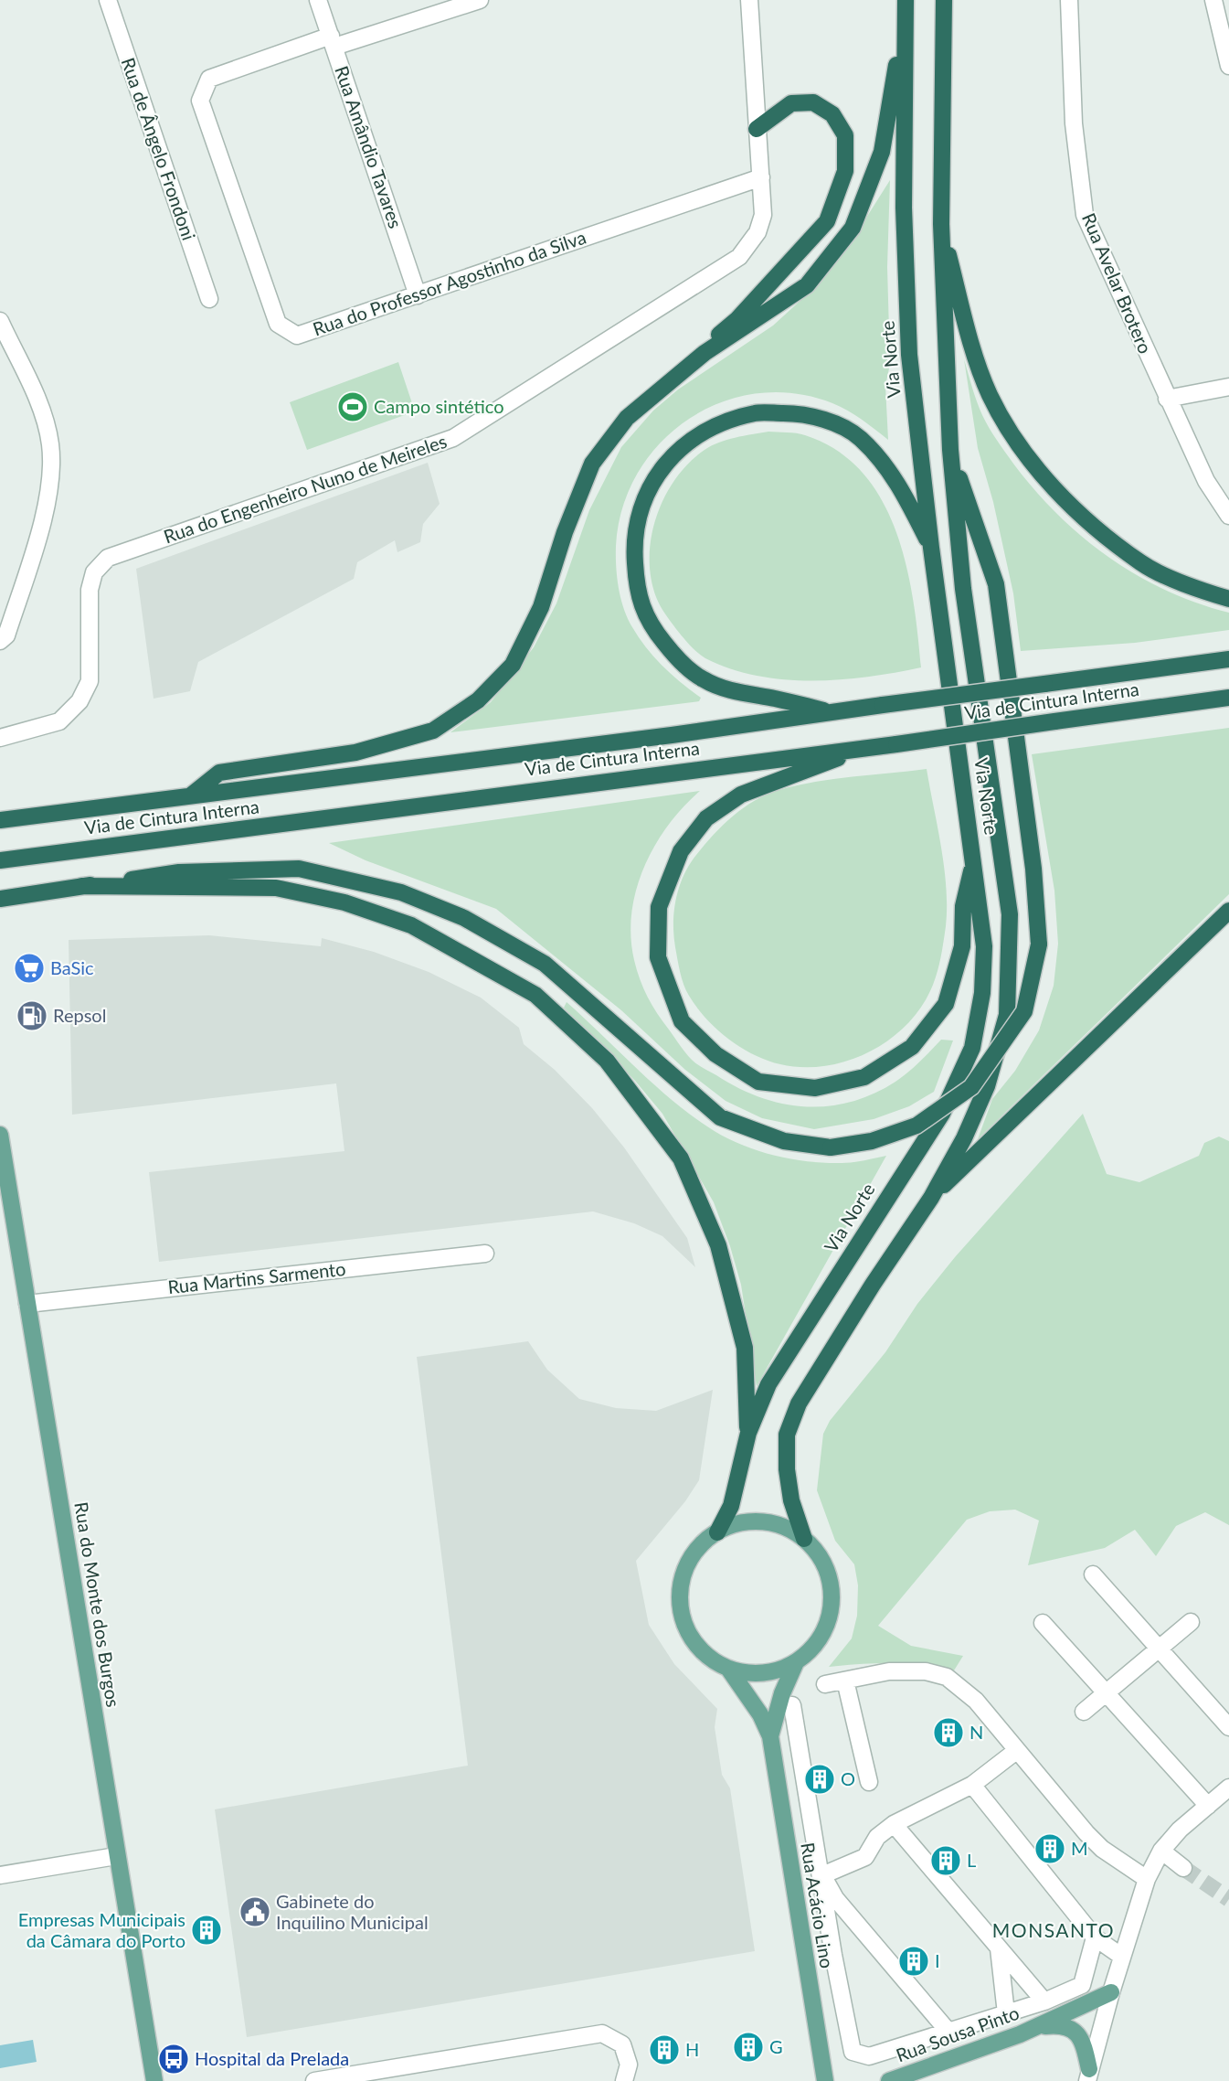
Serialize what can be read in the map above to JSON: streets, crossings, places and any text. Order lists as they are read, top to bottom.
{
  "streets": {
    "highway": ["Via Norte", "Via de Cintura Interna"],
    "main road": ["Rua do Monte dos Burgos", "Rua Acácio Lino", "Rua Sousa Pinto"],
    "street": [
      "Rua Amândio Tavares",
      "Rua de Ângelo Frondoni",
      "Rua do Professor Agostinho da Silva",
      "Rua Avelar Brotero",
      "Rua do Engenheiro Nuno de Meireles",
      "Rua Martins Sarmento"
    ]
  },
  "crossings": [
    ["Rua Amândio Tavares", "Rua do Professor Agostinho da Silva"],
    ["Rua do Professor Agostinho da Silva", "Rua do Engenheiro Nuno de Meireles"],
    ["Via Norte", "Rua Acácio Lino"],
    ["Rua Martins Sarmento", "Rua do Monte dos Burgos"]
  ],
  "districts": ["MONSANTO"],
  "places": {
    "sports": ["Campo sintético"],
    "supermarket": ["BaSic"],
    "fuel station": ["Repsol"],
    "building": [
      "N",
      "O",
      "M",
      "L",
      "Empresas Municipais da Câmara do Porto",
      "I",
      "G",
      "H"
    ],
    "public building": ["Gabinete do Inquilino Municipal"],
    "bus stop": ["Hospital da Prelada"]
  }
}
